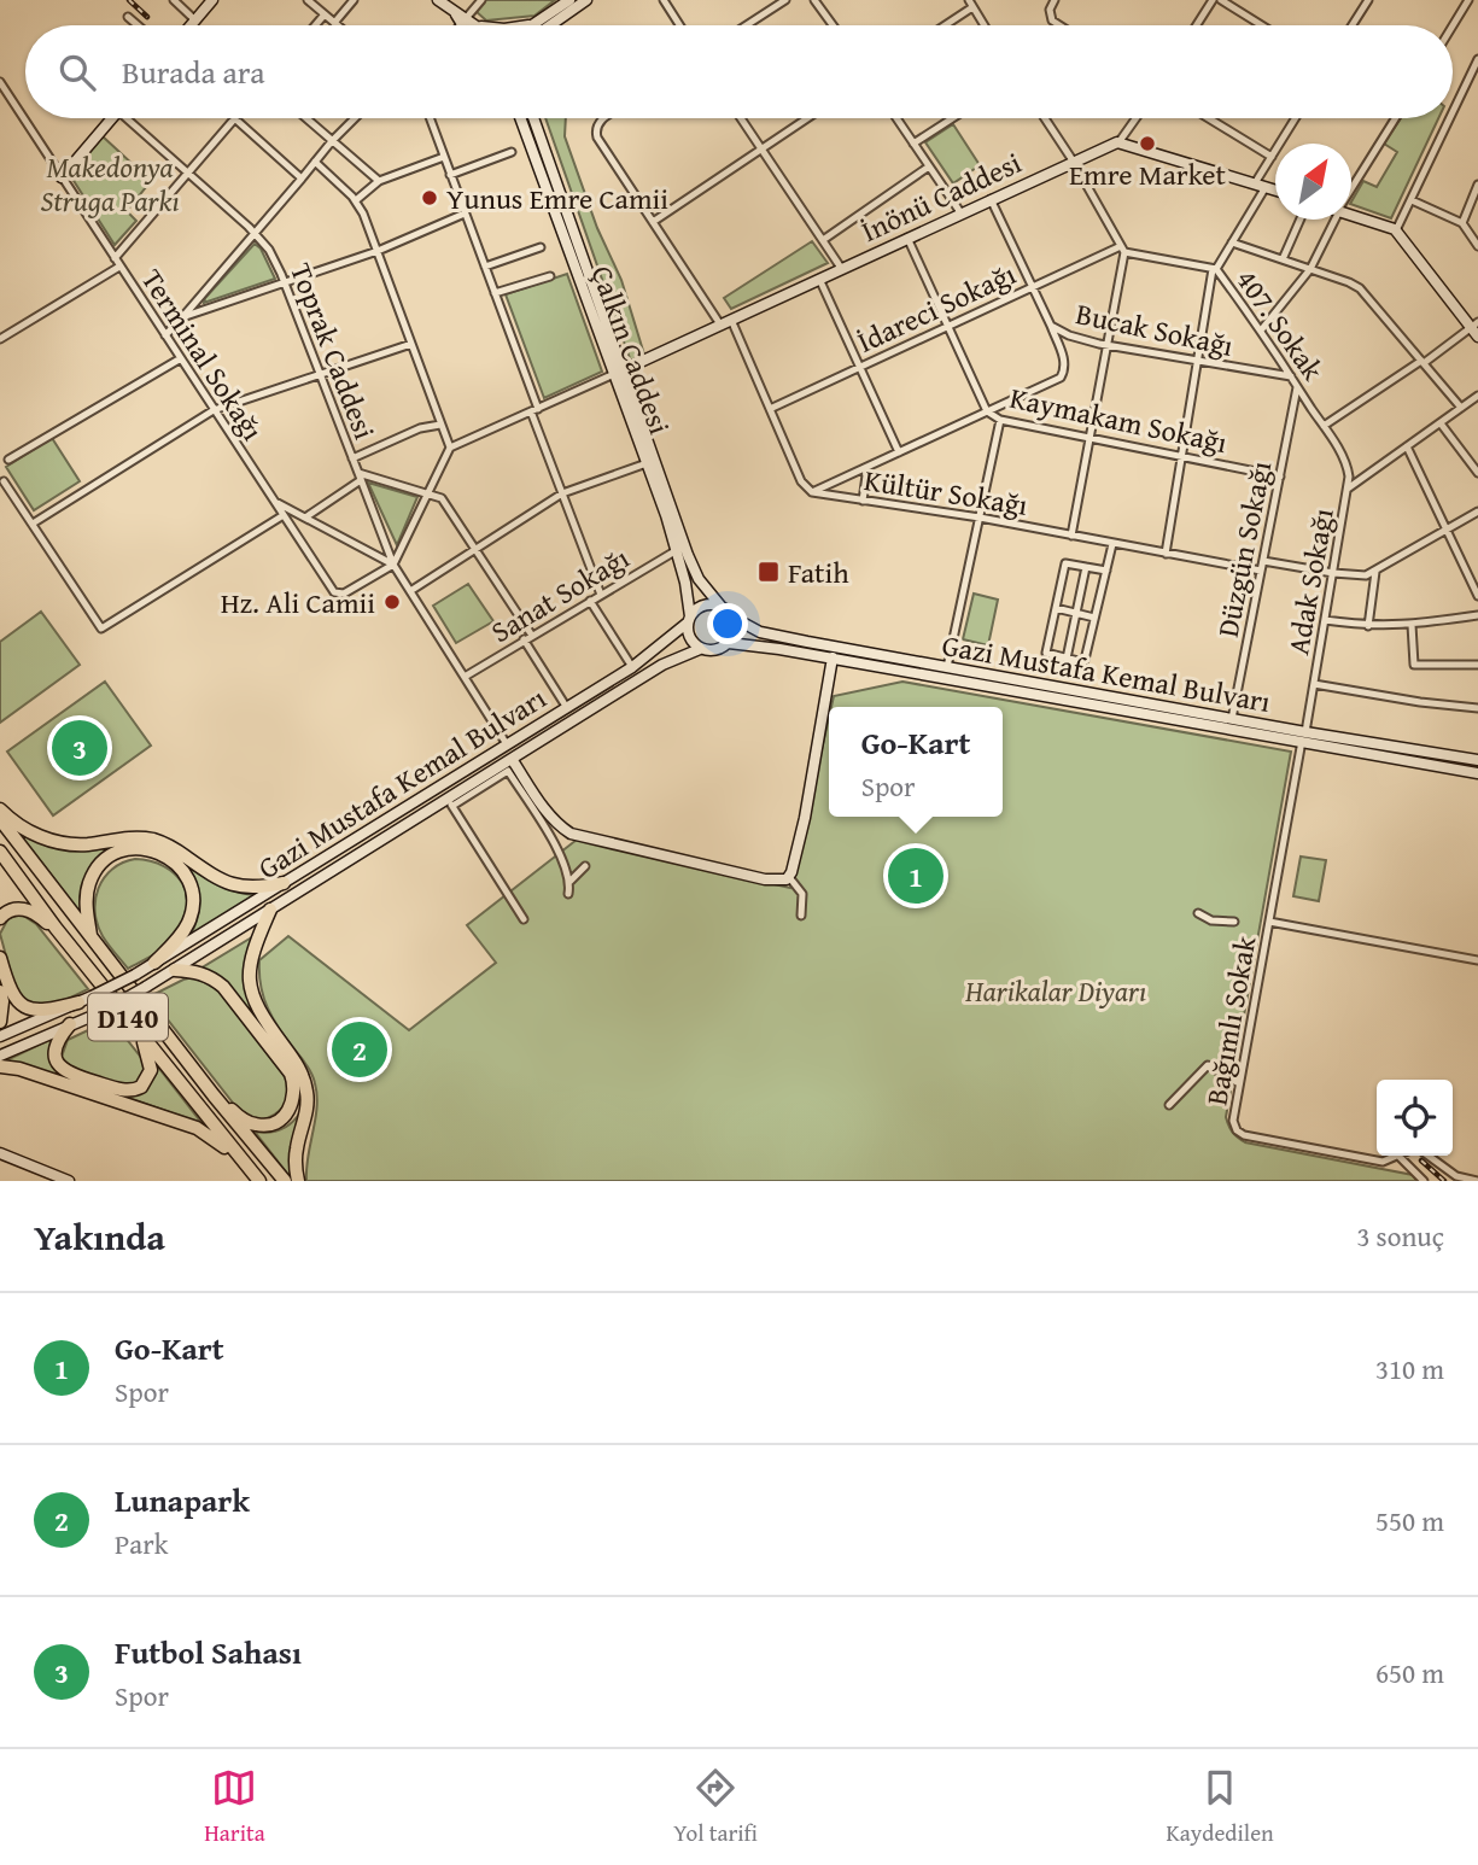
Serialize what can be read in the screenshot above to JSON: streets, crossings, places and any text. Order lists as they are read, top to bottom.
{
  "streets": {
    "highway": ["D140"],
    "main road": ["İnönü Caddesi", "Çalkın Caddesi", "Gazi Mustafa Kemal Bulvarı"],
    "street": [
      "İdareci Sokağı",
      "407. Sokak",
      "Bucak Sokağı",
      "Toprak Caddesi",
      "Terminal Sokağı",
      "Kaymakam Sokağı",
      "Kültür Sokağı",
      "Düzgün Sokağı",
      "Adak Sokağı",
      "Sanat Sokağı",
      "Bağımlı Sokak"
    ]
  },
  "crossings": [
    ["İnönü Caddesi", "Bucak Sokağı"],
    ["İnönü Caddesi", "Çalkın Caddesi"],
    ["İnönü Caddesi", "Kaymakam Sokağı"],
    ["İdareci Sokağı", "Bucak Sokağı"],
    ["İdareci Sokağı", "Kaymakam Sokağı"],
    ["407. Sokak", "Bucak Sokağı"],
    ["407. Sokak", "Düzgün Sokağı"],
    ["407. Sokak", "Adak Sokağı"],
    ["Çalkın Caddesi", "Sanat Sokağı"],
    ["Çalkın Caddesi", "Gazi Mustafa Kemal Bulvarı"],
    ["Toprak Caddesi", "Sanat Sokağı"],
    ["Kaymakam Sokağı", "Düzgün Sokağı"],
    ["Kültür Sokağı", "Düzgün Sokağı"],
    ["Düzgün Sokağı", "Gazi Mustafa Kemal Bulvarı"],
    ["Adak Sokağı", "Gazi Mustafa Kemal Bulvarı"],
    ["Adak Sokağı", "Bağımlı Sokak"],
    ["Gazi Mustafa Kemal Bulvarı", "Bağımlı Sokak"]
  ],
  "parks": ["Makedonya Struga Parkı", "Harikalar Diyarı"],
  "places": {
    "other": ["Emre Market", "Yunus Emre Camii", "Hz. Ali Camii"],
    "transit": ["Fatih"]
  },
  "north": "top right",
  "page": {
    "search": "Burada ara",
    "popup": ["Go-Kart", "Spor"],
    "pins": ["3", "1", "2"],
    "heading": ["Yakında", "3 sonuç"],
    "list": [
      {
        "mark": "1",
        "name": "Go-Kart",
        "note": "Spor",
        "value": "310 m"
      },
      {
        "mark": "2",
        "name": "Lunapark",
        "note": "Park",
        "value": "550 m"
      },
      {
        "mark": "3",
        "name": "Futbol Sahası",
        "note": "Spor",
        "value": "650 m"
      }
    ],
    "nav": ["Harita", "Yol tarifi", "Kaydedilen"]
  }
}
